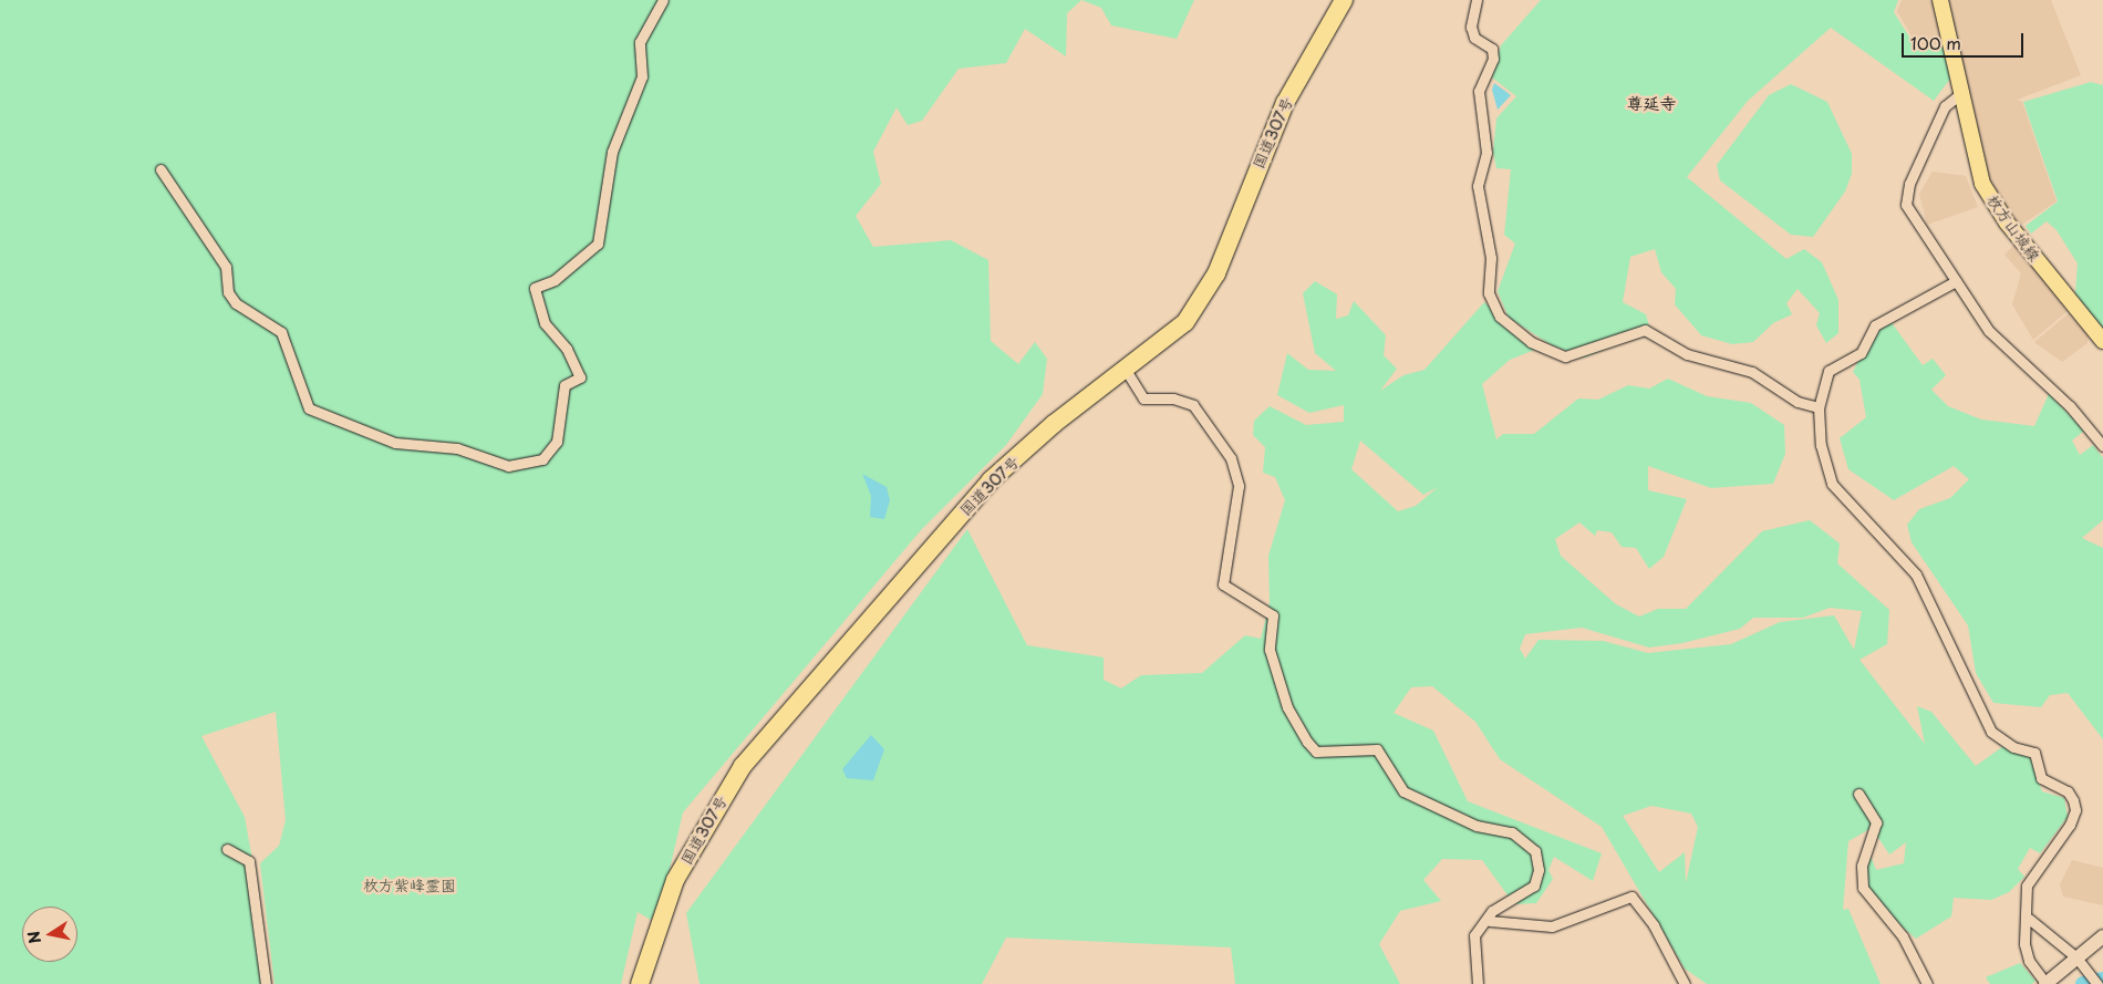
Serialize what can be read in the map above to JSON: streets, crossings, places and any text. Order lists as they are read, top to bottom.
{
  "streets": {
    "highway": ["国道307号"],
    "main road": ["枚方山城線"]
  },
  "districts": ["尊延寺"],
  "parks": ["枚方紫峰霊園"],
  "scale_bar": "100 m",
  "north": "left"
}
